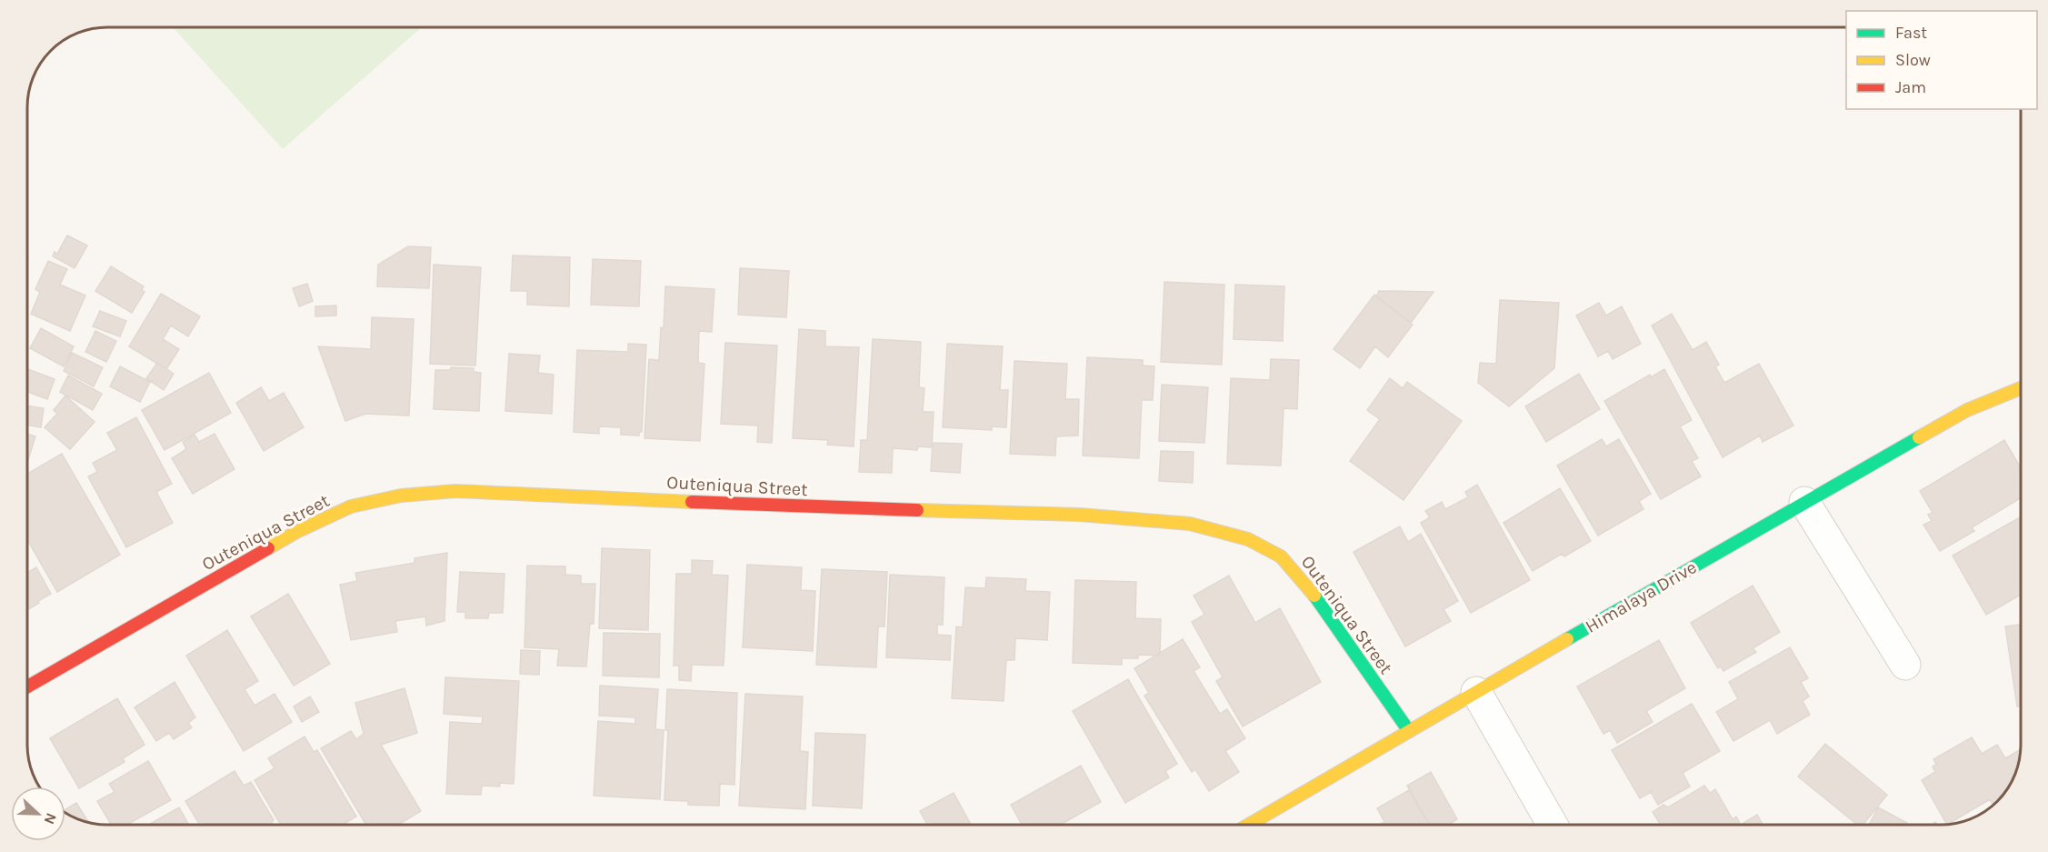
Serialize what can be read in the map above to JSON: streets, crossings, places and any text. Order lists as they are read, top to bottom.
{
  "streets": {
    "street": ["Outeniqua Street", "Himalaya Drive"]
  },
  "crossings": [
    ["Outeniqua Street", "Himalaya Drive"]
  ],
  "legend": ["Fast", "Slow", "Jam"],
  "north": "right"
}
